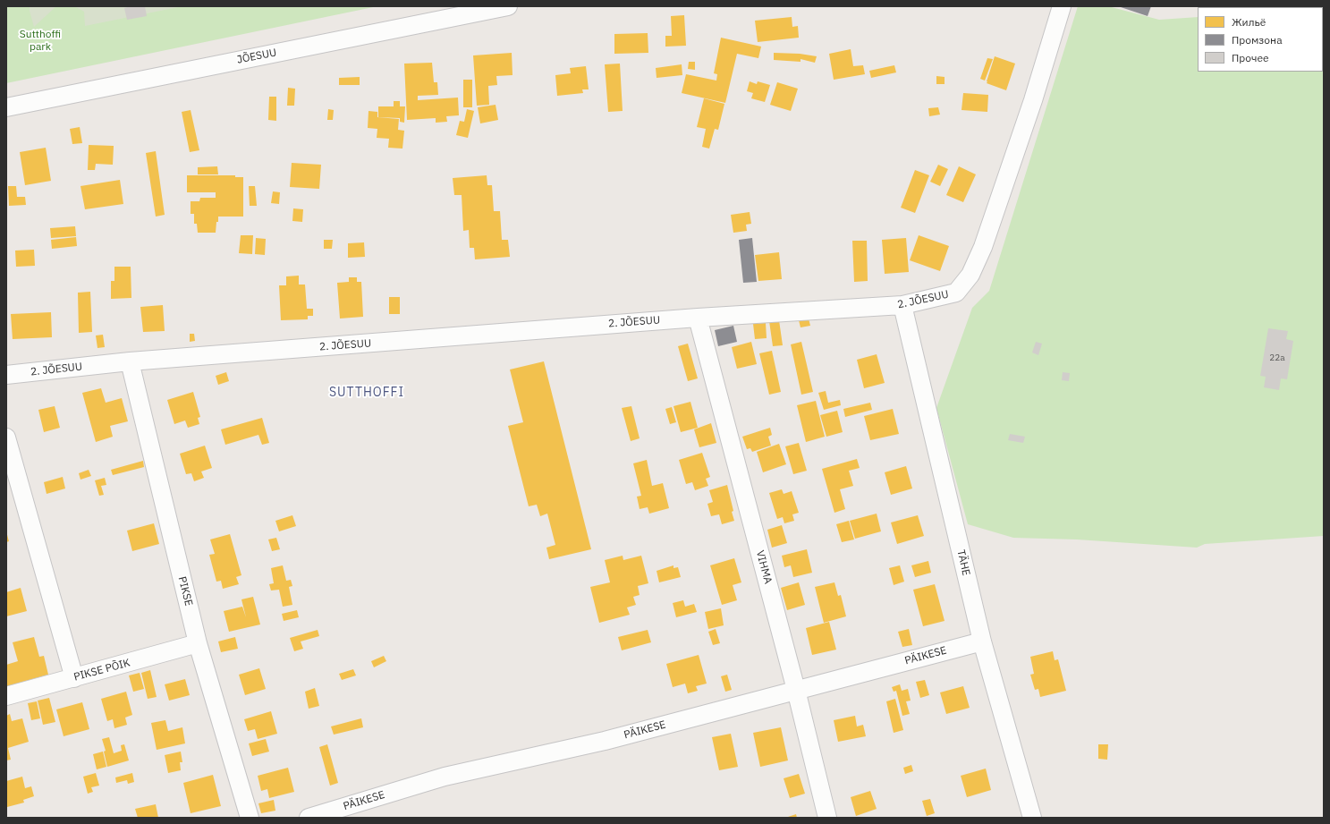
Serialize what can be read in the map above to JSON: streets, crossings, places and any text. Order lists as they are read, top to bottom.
{
  "streets": {
    "street": [
      "JÕESUU",
      "2. JÕESUU",
      "TÄHE",
      "VIHMA",
      "PIKSE",
      "PÄIKESE",
      "PIKSE PÕIK"
    ]
  },
  "crossings": [
    ["2. JÕESUU", "TÄHE"],
    ["2. JÕESUU", "VIHMA"],
    ["2. JÕESUU", "PIKSE"],
    ["TÄHE", "PÄIKESE"],
    ["VIHMA", "PÄIKESE"],
    ["PIKSE", "PIKSE PÕIK"]
  ],
  "districts": ["SUTTHOFFI"],
  "parks": ["Sutthoffi park"],
  "house_numbers": ["22a"],
  "legend": ["Жильё", "Промзона", "Прочее"]
}
